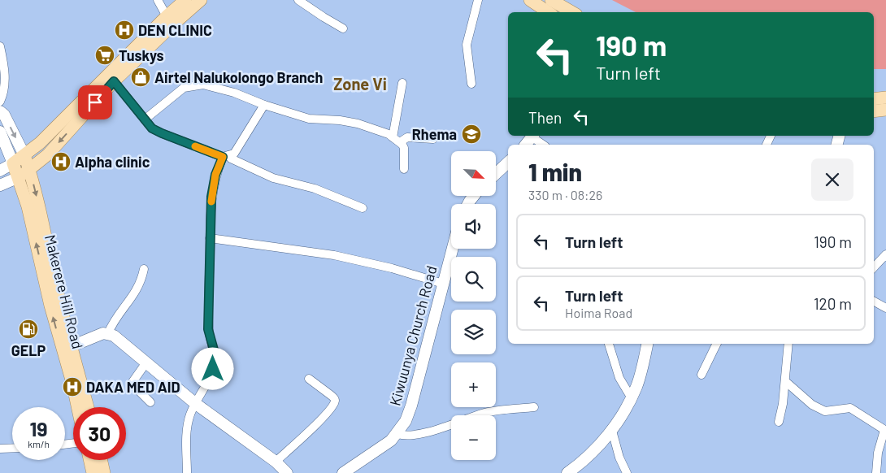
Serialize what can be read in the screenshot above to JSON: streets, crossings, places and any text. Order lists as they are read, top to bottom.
{
  "streets": {
    "main road": ["Makerere Hill Road"],
    "street": ["Kiwuunya Church Road"]
  },
  "districts": ["Zone Vi"],
  "places": {
    "hospital": ["DEN CLINIC", "Alpha clinic", "DAKA MED AID"],
    "supermarket": ["Tuskys"],
    "shop": ["Airtel Nalukolongo Branch"],
    "school or university": ["Rhema"],
    "fuel station": ["GELP"]
  },
  "north": "bottom right",
  "page": {
    "turn": ["190 m", "Turn left"],
    "then": "Then",
    "heading": ["1 min", "330 m · 08:26"],
    "map_buttons": ["+", "−"],
    "list": [
      {
        "name": "Turn left",
        "value": "190 m"
      },
      {
        "name": "Turn left",
        "note": "Hoima Road",
        "value": "120 m"
      }
    ],
    "speed": "19 km/h",
    "limit": "30"
  }
}
